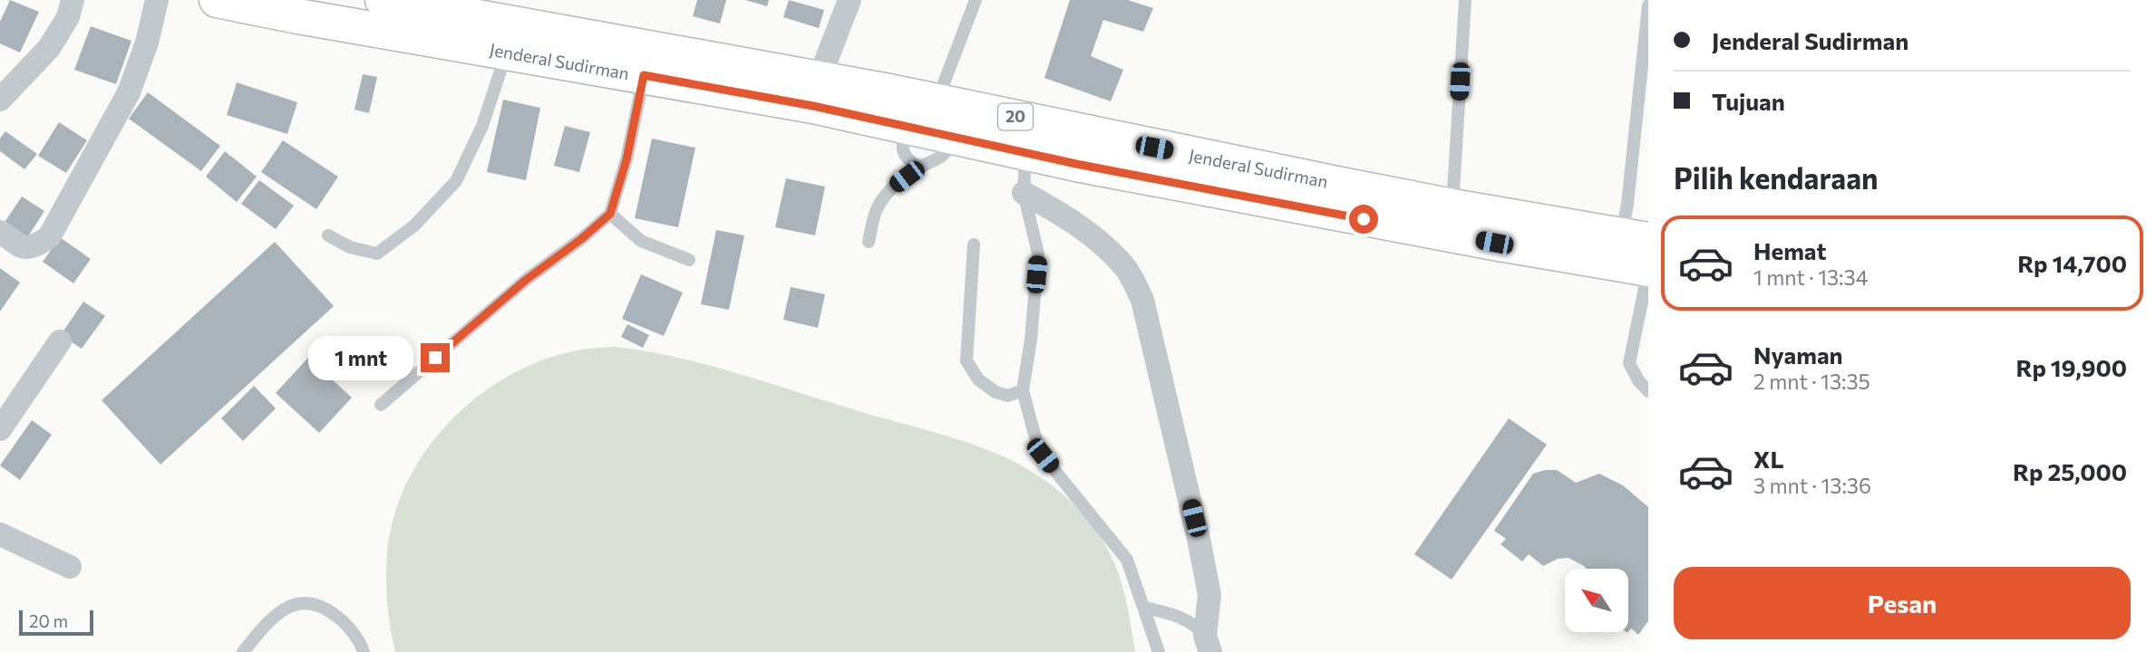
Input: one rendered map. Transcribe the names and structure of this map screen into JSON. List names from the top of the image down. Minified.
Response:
{"streets":{"highway":["Jenderal Sudirman","20"]},"scale_bar":"20 m","north":"top left","page":{"banner":["Jenderal Sudirman","Tujuan"],"heading":"Pilih kendaraan","list":[{"name":"Hemat","note":"1 mnt · 13:34","value":"Rp 14,700"},{"name":"Nyaman","note":"2 mnt · 13:35","value":"Rp 19,900"},{"name":"XL","note":"3 mnt · 13:36","value":"Rp 25,000"}],"bubble":"1 mnt","buttons":"Pesan","scale":"20 m"}}
